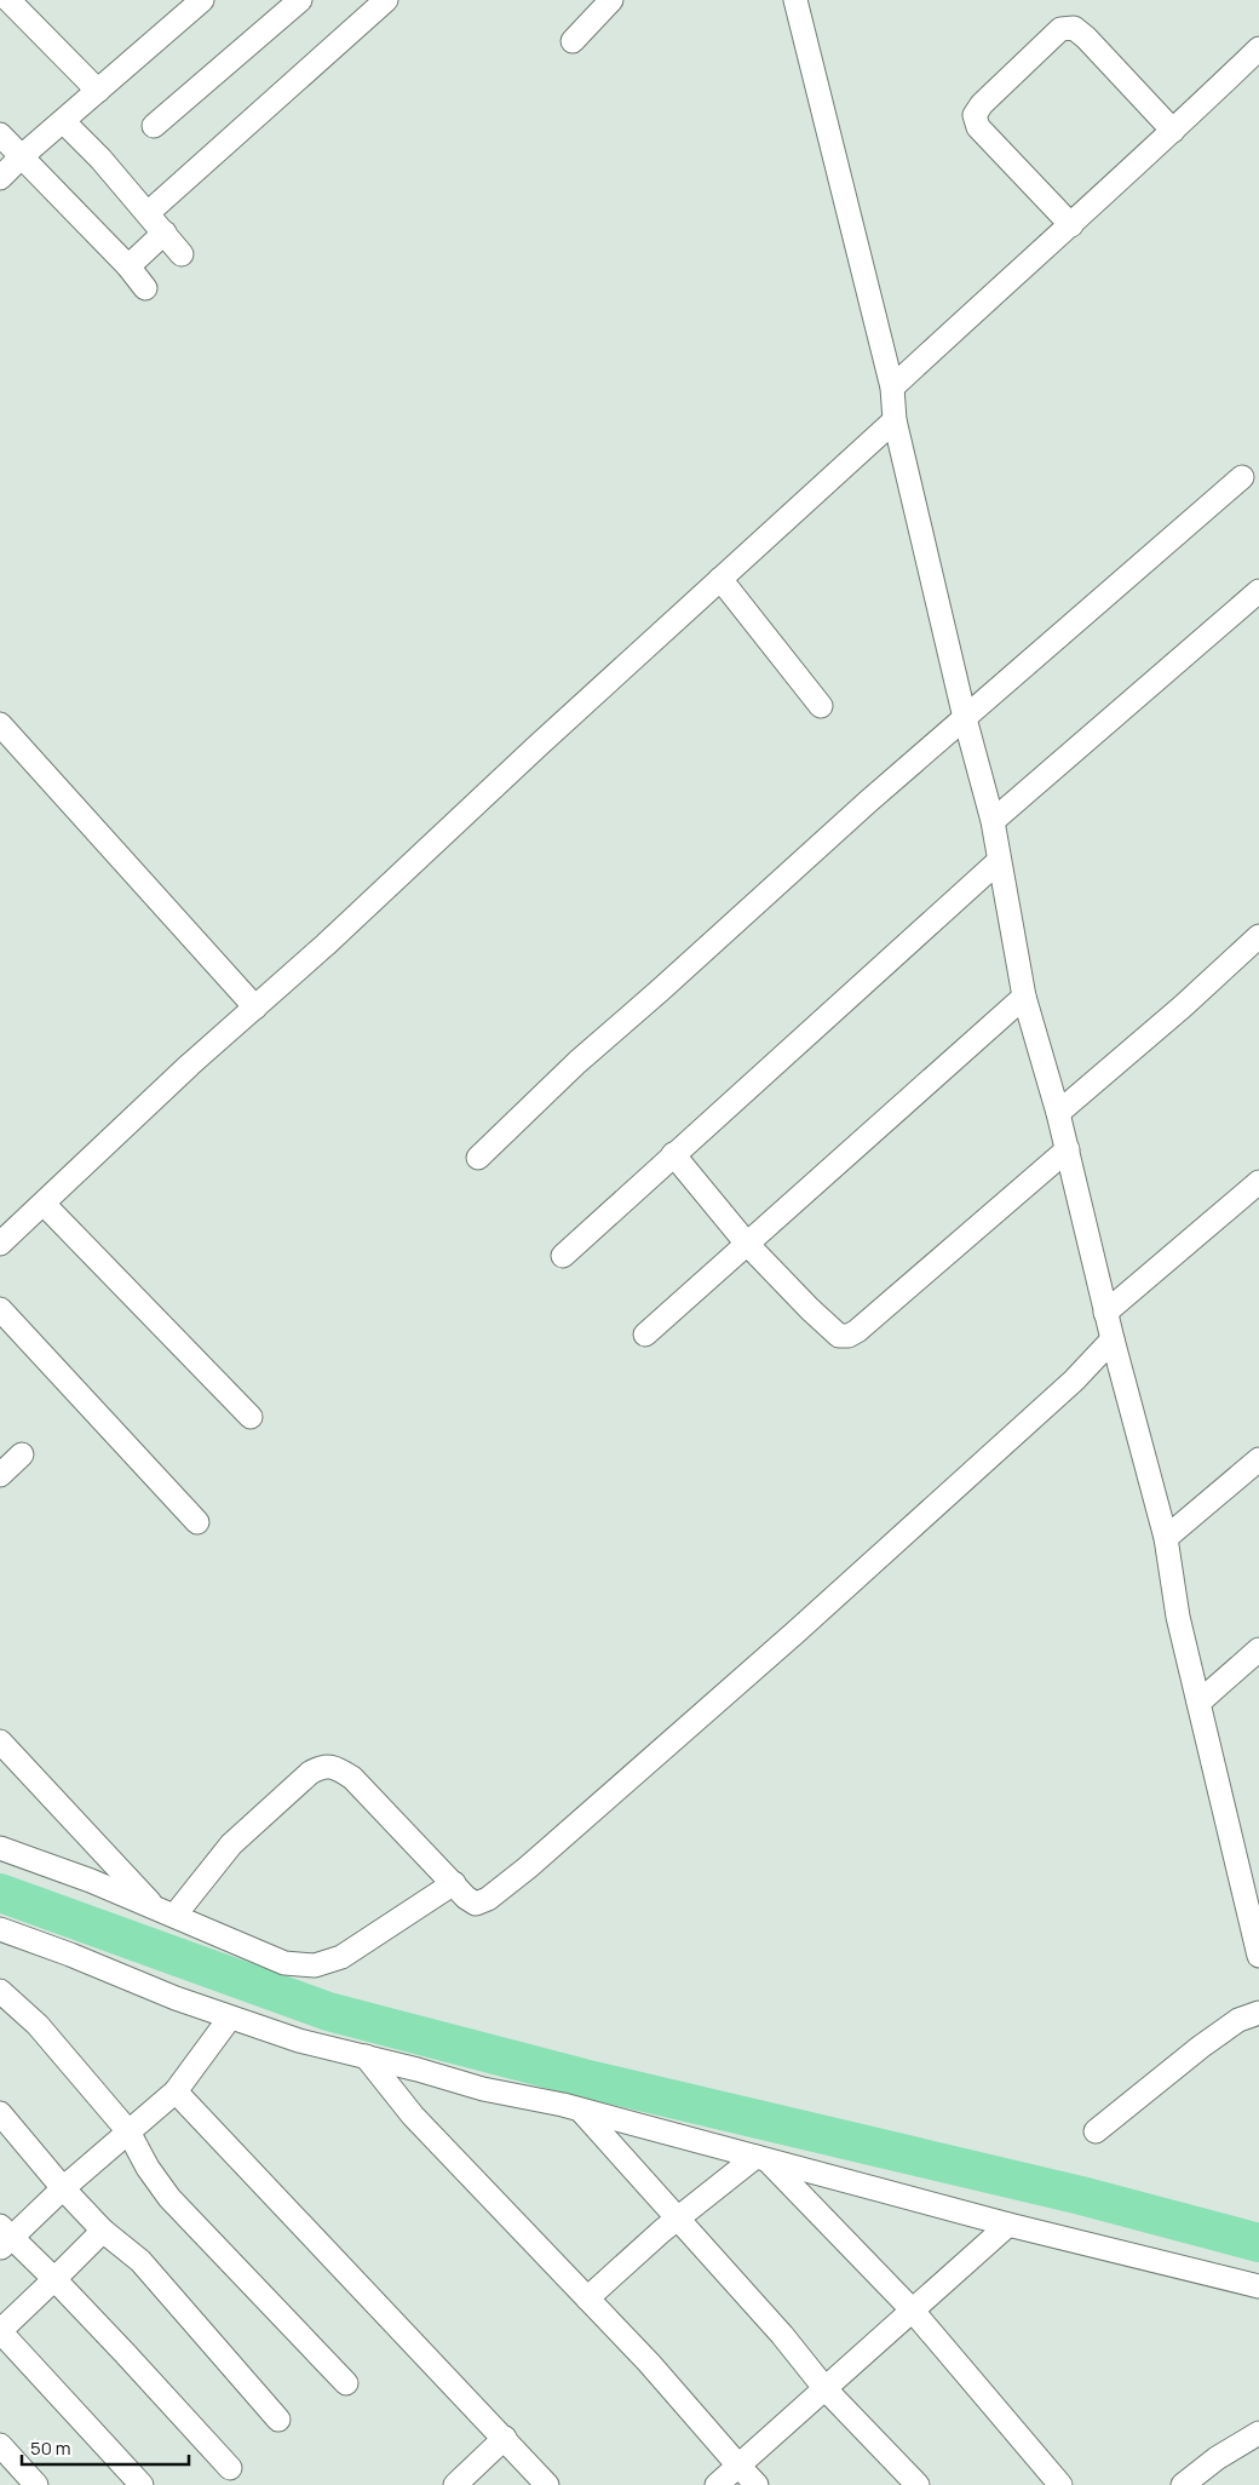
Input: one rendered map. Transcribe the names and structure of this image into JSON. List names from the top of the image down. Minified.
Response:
{"scale_bar":"50 m"}
